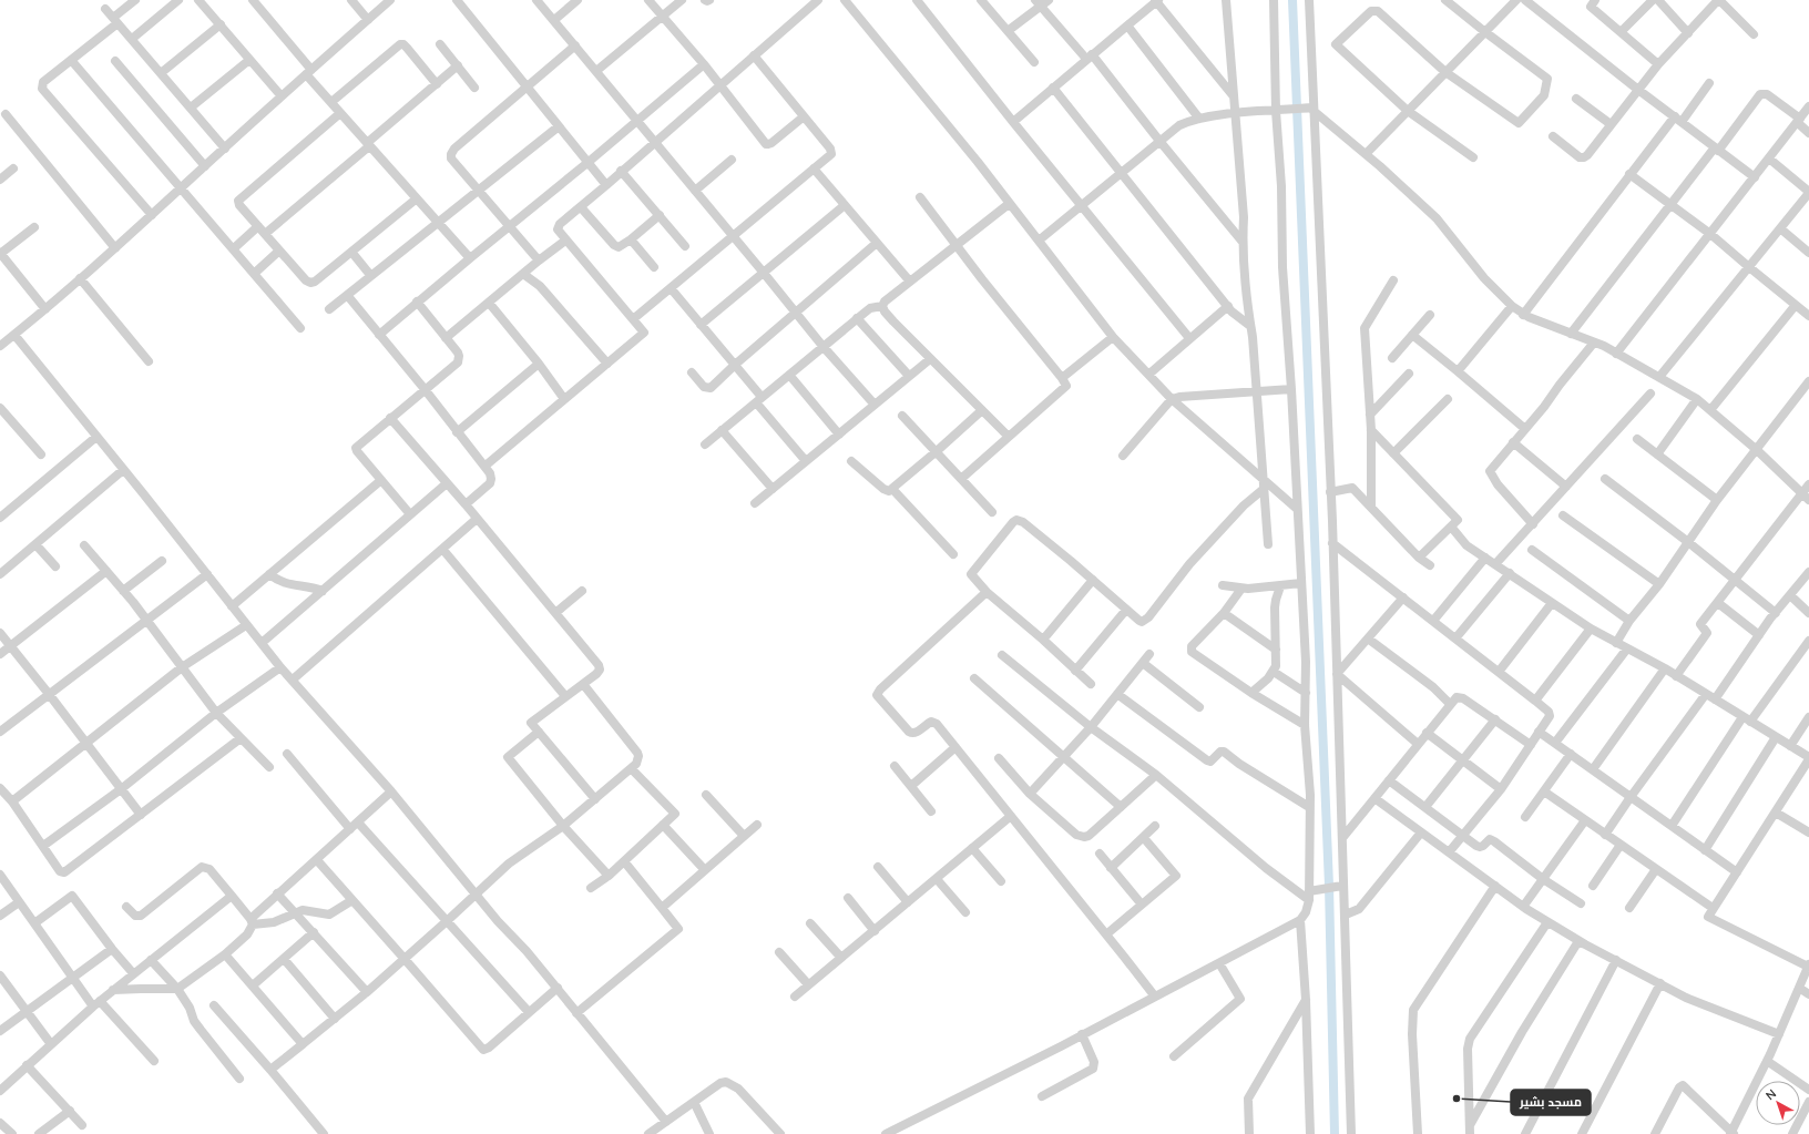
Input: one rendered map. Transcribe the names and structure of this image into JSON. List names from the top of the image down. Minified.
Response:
{"places":["مسجد بشیر"],"north":"top left"}
